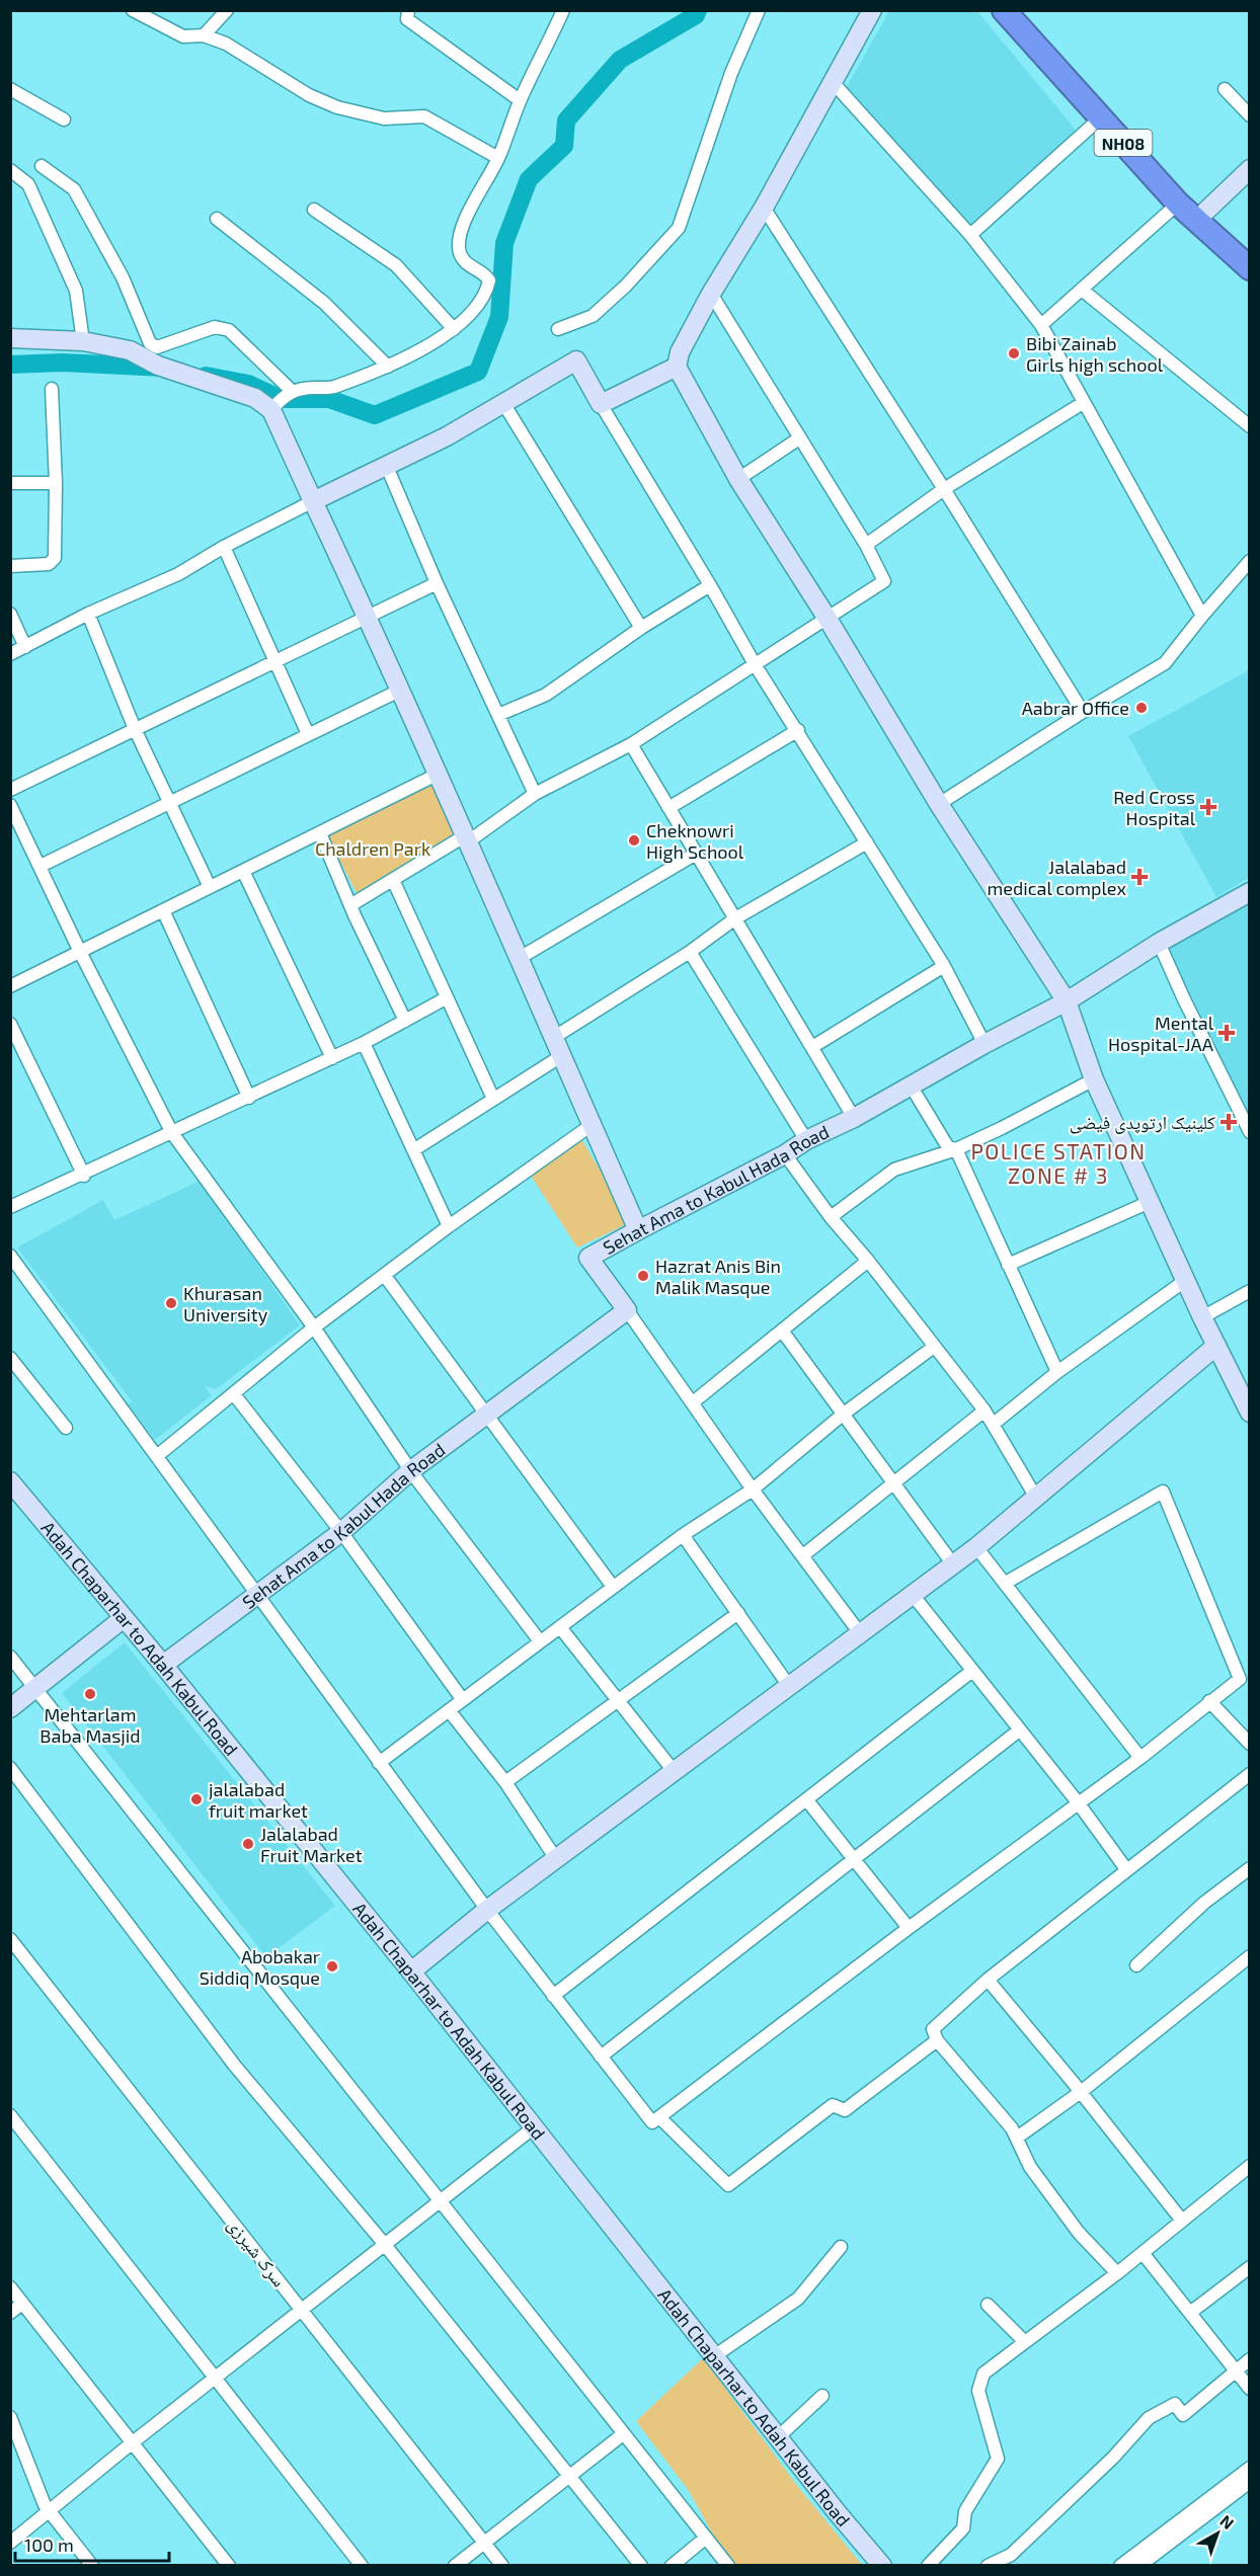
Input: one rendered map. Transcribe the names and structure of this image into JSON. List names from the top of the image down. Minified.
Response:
{"streets":{"highway":["NH08"],"main road":["Sehat Ama to Kabul Hada Road","Adah Chaparhar to Adah Kabul Road"],"street":["سرک شیرزی"]},"crossings":[["Sehat Ama to Kabul Hada Road","Adah Chaparhar to Adah Kabul Road"]],"districts":["POLICE STATION ZONE # 3"],"parks":["Chaldren Park"],"places":{"other":["Bibi Zainab Girls high school","Aabrar Office","Cheknowri High School","Hazrat Anis Bin Malik Masque","Khurasan University","Mehtarlam Baba Masjid","jalalabad fruit market","Jalalabad Fruit Market","Abobakar Siddiq Mosque"],"health":["Red Cross Hospital","Jalalabad medical complex","Mental Hospital-JAA","کلینیک ارتوپدی فیضی"]},"scale_bar":"100 m","north":"top right"}
